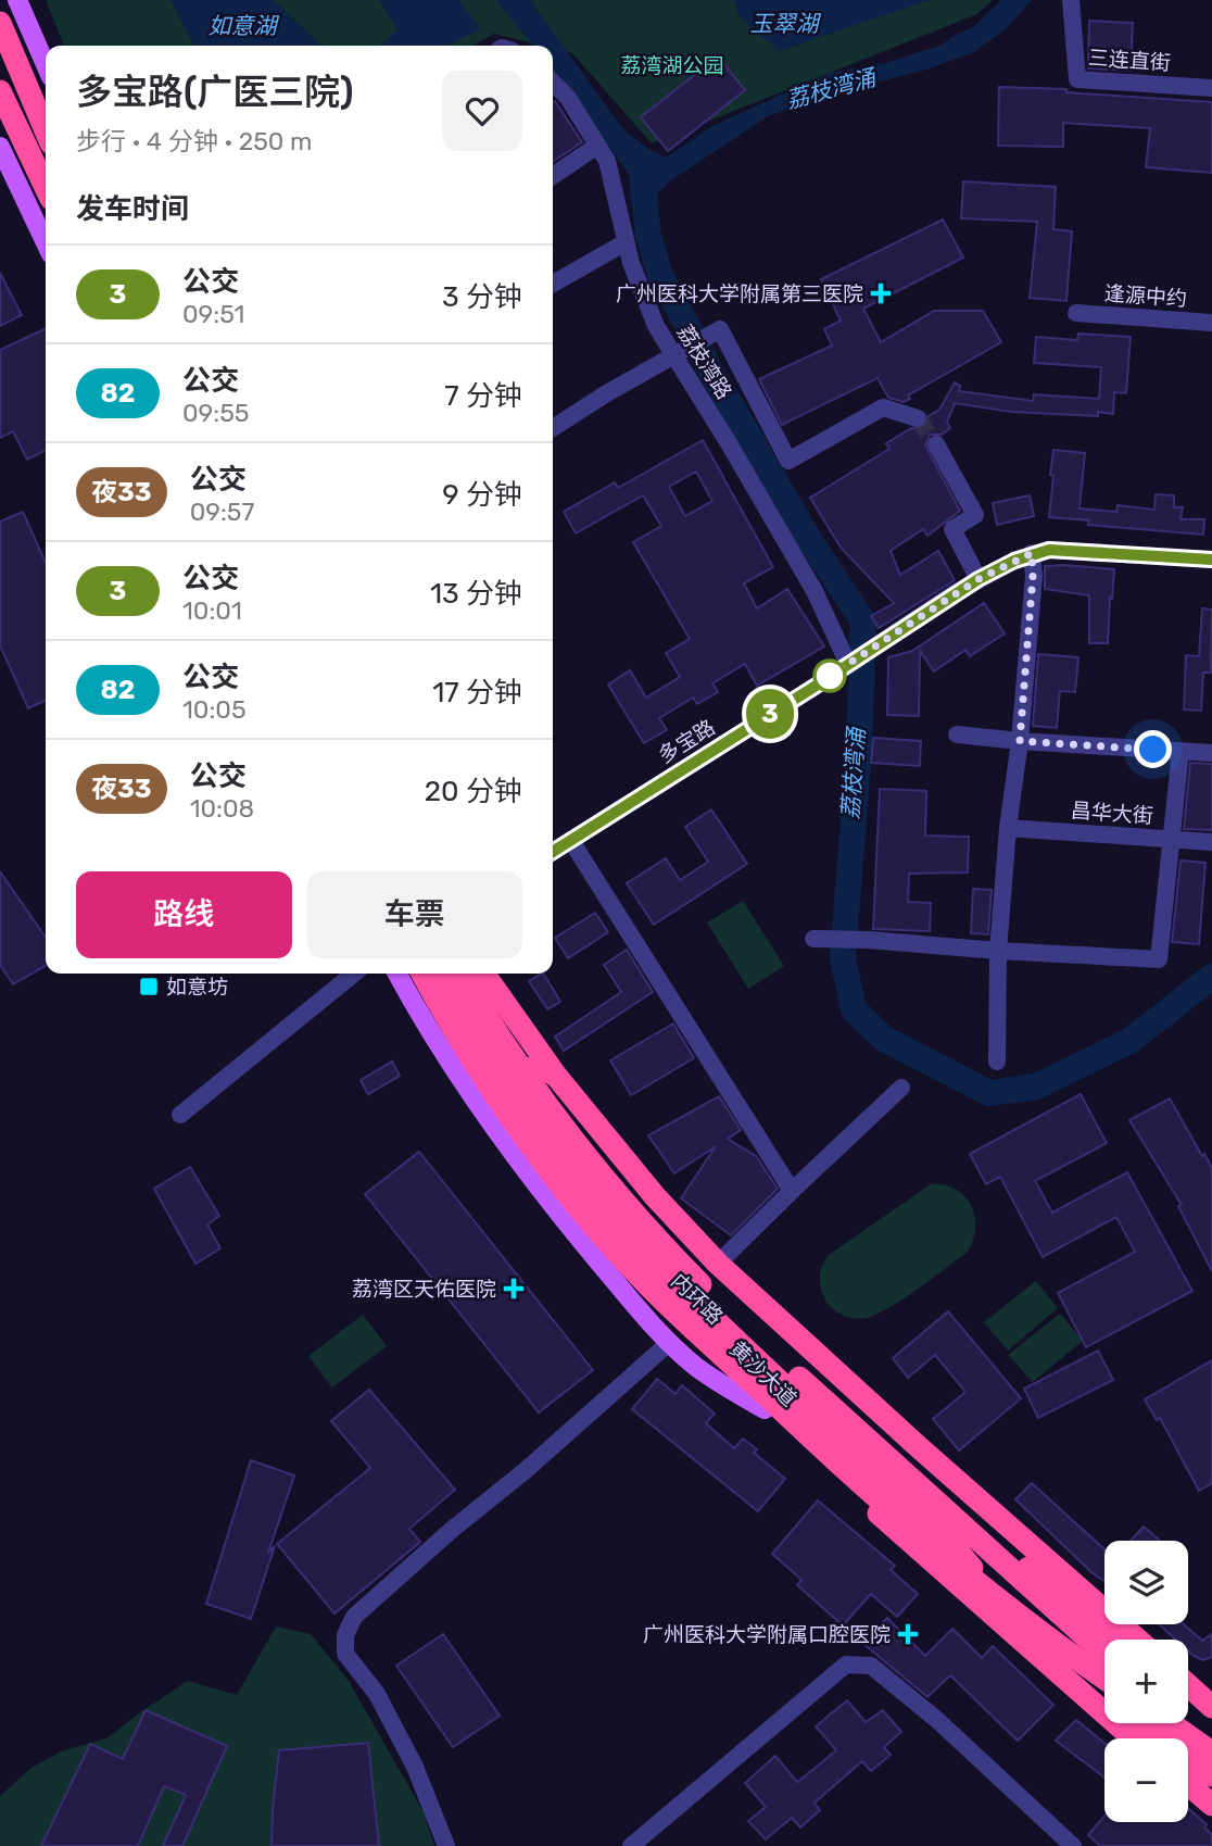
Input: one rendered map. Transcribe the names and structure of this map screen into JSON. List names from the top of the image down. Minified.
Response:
{"streets":{"highway":["内环路","黄沙大道"],"street":["三连直街","逢源中约","荔枝湾路","多宝路","昌华大街"]},"crossings":[["荔枝湾路","多宝路"]],"water":["玉翠湖","如意湖","荔枝湾涌"],"parks":["荔湾湖公园"],"places":{"health":["广州医科大学附属第三医院","荔湾区天佑医院","广州医科大学附属口腔医院"],"transit":["如意坊"]},"lines":["bus line 3"],"page":{"on_map":"3","heading":[["多宝路(广医三院)","步行 · 4 分钟 · 250 m"],"发车时间"],"list":[{"mark":"3","name":"公交","note":"09:51","value":"3 分钟"},{"mark":"82","name":"公交","note":"09:55","value":"7 分钟"},{"mark":"夜33","name":"公交","note":"09:57","value":"9 分钟"},{"mark":"3","name":"公交","note":"10:01","value":"13 分钟"},{"mark":"82","name":"公交","note":"10:05","value":"17 分钟"},{"mark":"夜33","name":"公交","note":"10:08","value":"20 分钟"}],"buttons":["路线","车票"],"map_buttons":["+","−"]}}
